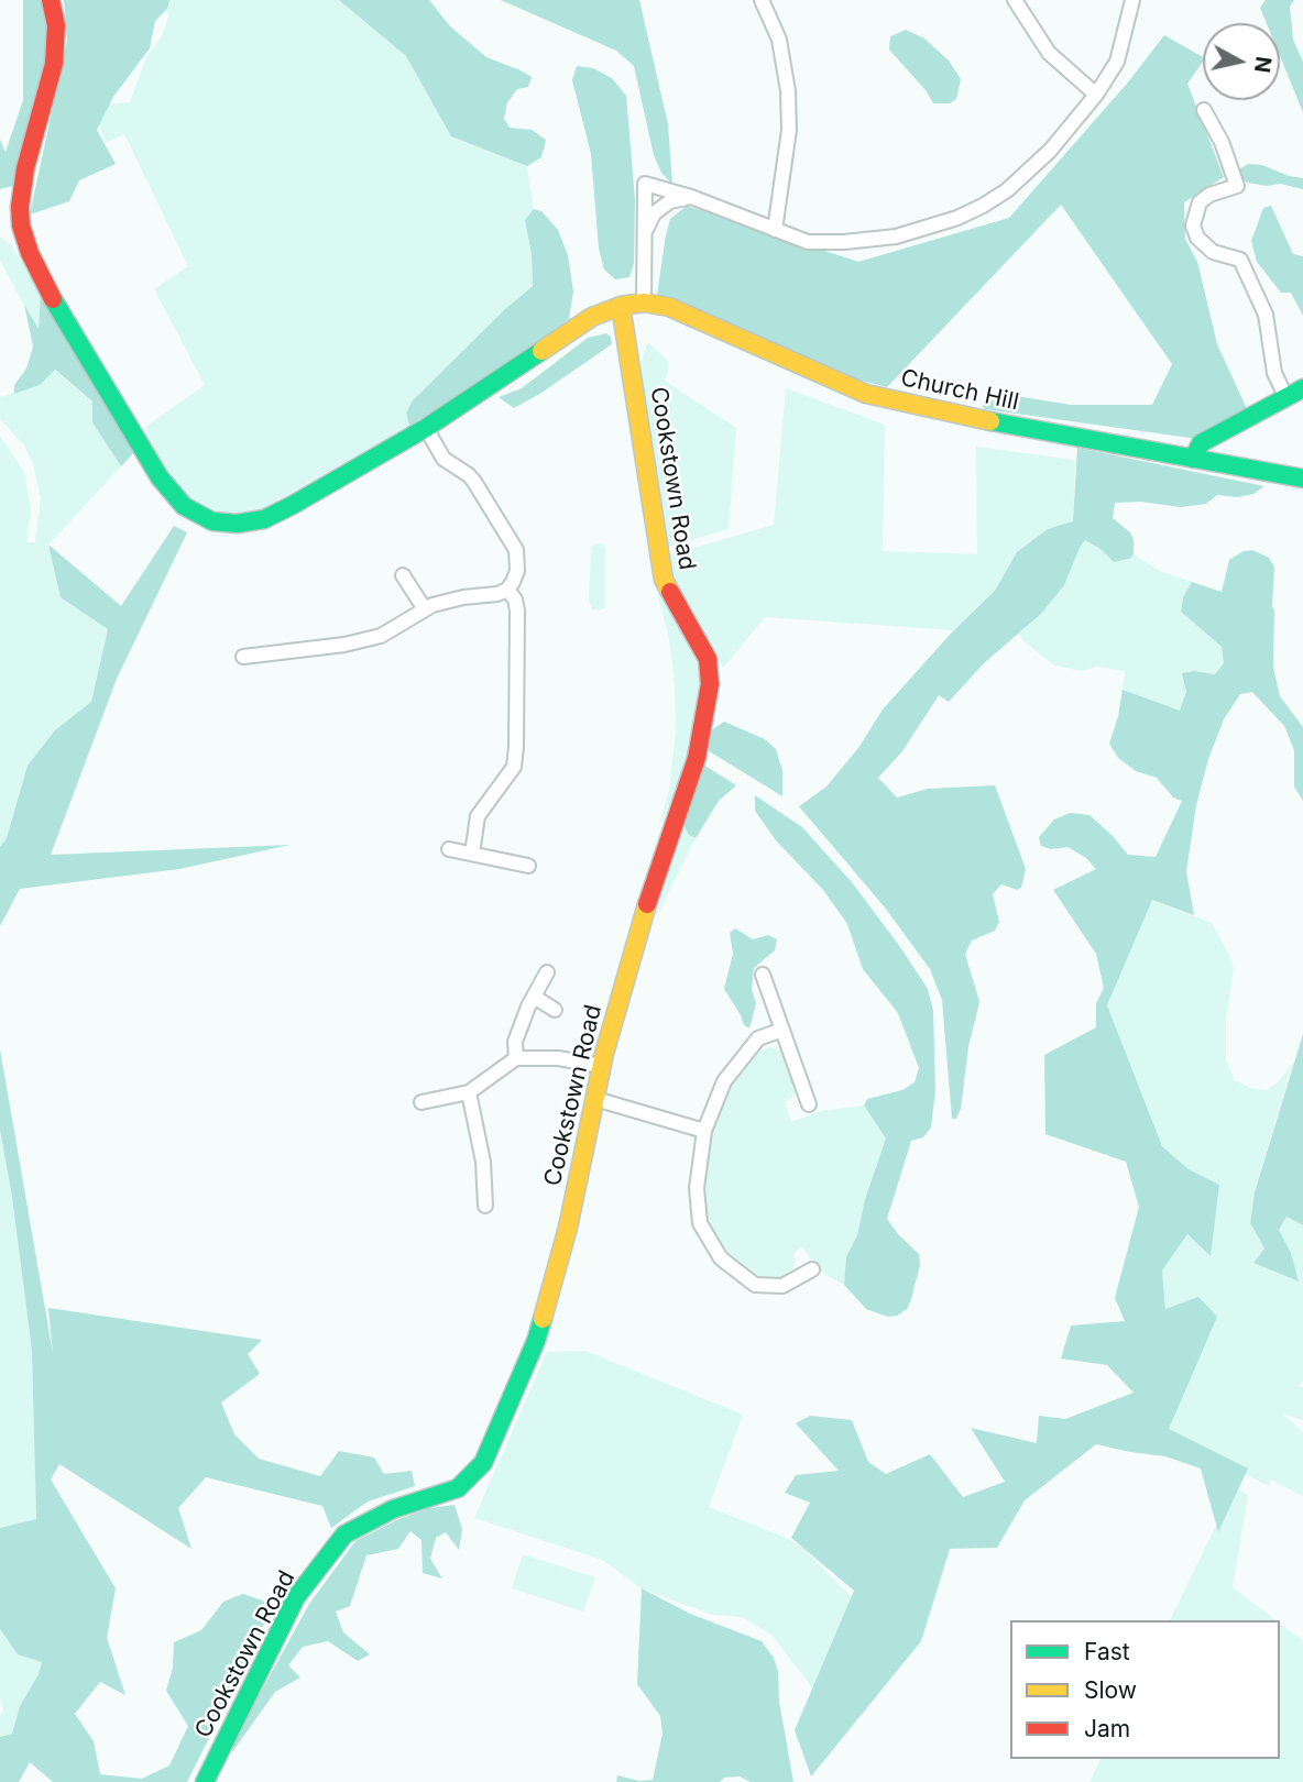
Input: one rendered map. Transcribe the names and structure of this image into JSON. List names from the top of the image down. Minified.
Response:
{"streets":{"street":["Church Hill","Cookstown Road"]},"crossings":[["Church Hill","Cookstown Road"]],"legend":["Fast","Slow","Jam"],"north":"right"}
